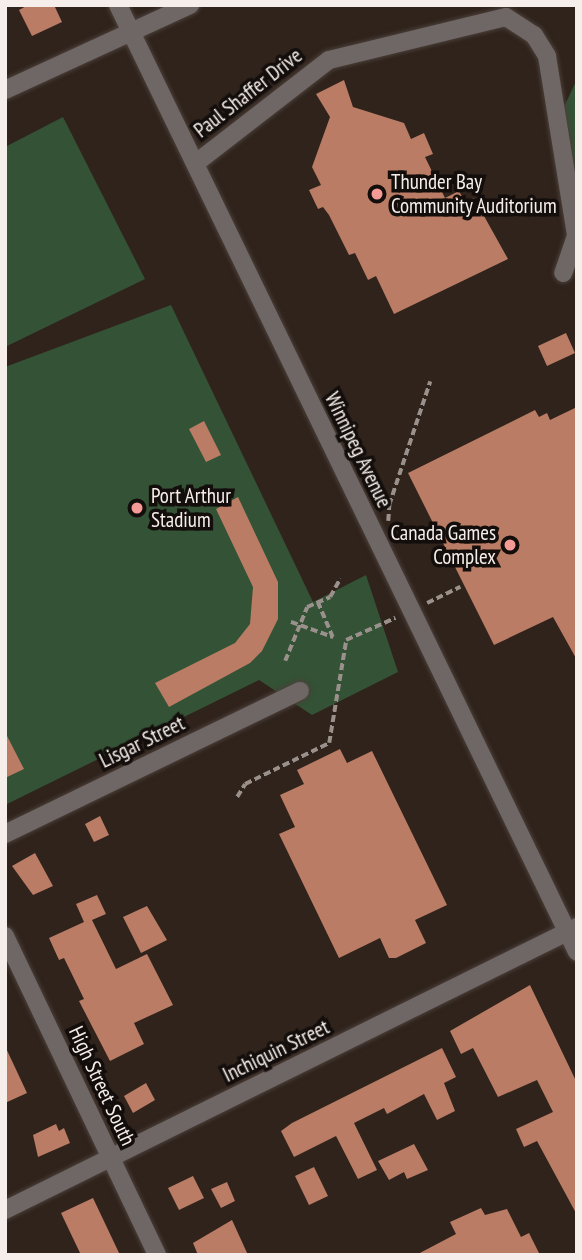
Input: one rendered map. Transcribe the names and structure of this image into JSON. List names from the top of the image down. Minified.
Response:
{"streets":{"street":["Paul Shaffer Drive","Winnipeg Avenue","Lisgar Street","Inchiquin Street","High Street South"]},"crossings":[["Paul Shaffer Drive","Winnipeg Avenue"],["Winnipeg Avenue","Inchiquin Street"],["Inchiquin Street","High Street South"]],"places":["Thunder Bay Community Auditorium","Port Arthur Stadium","Canada Games Complex"]}
